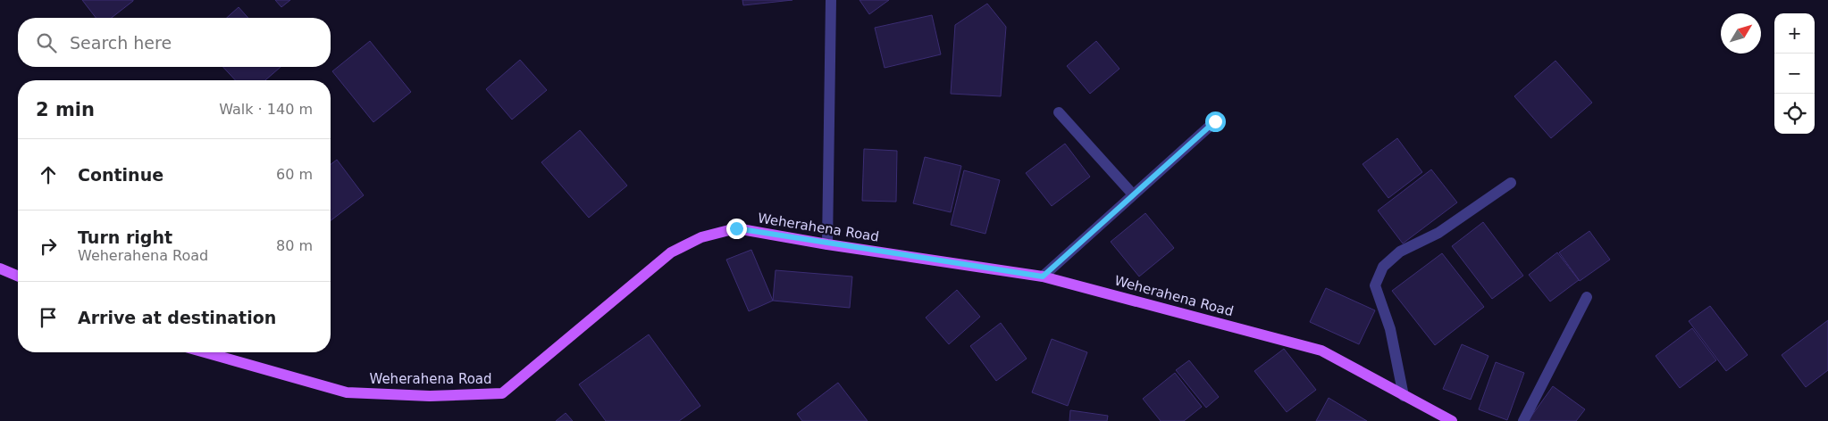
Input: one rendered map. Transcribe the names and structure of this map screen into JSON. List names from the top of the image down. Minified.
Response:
{"streets":{"main road":["Weherahena Road"]},"north":"top right","page":{"map_buttons":["+","−"],"search":"Search here","heading":["2 min","Walk · 140 m"],"list":[["Continue","60 m"],["Turn right","Weherahena Road","80 m"],"Arrive at destination"]}}
